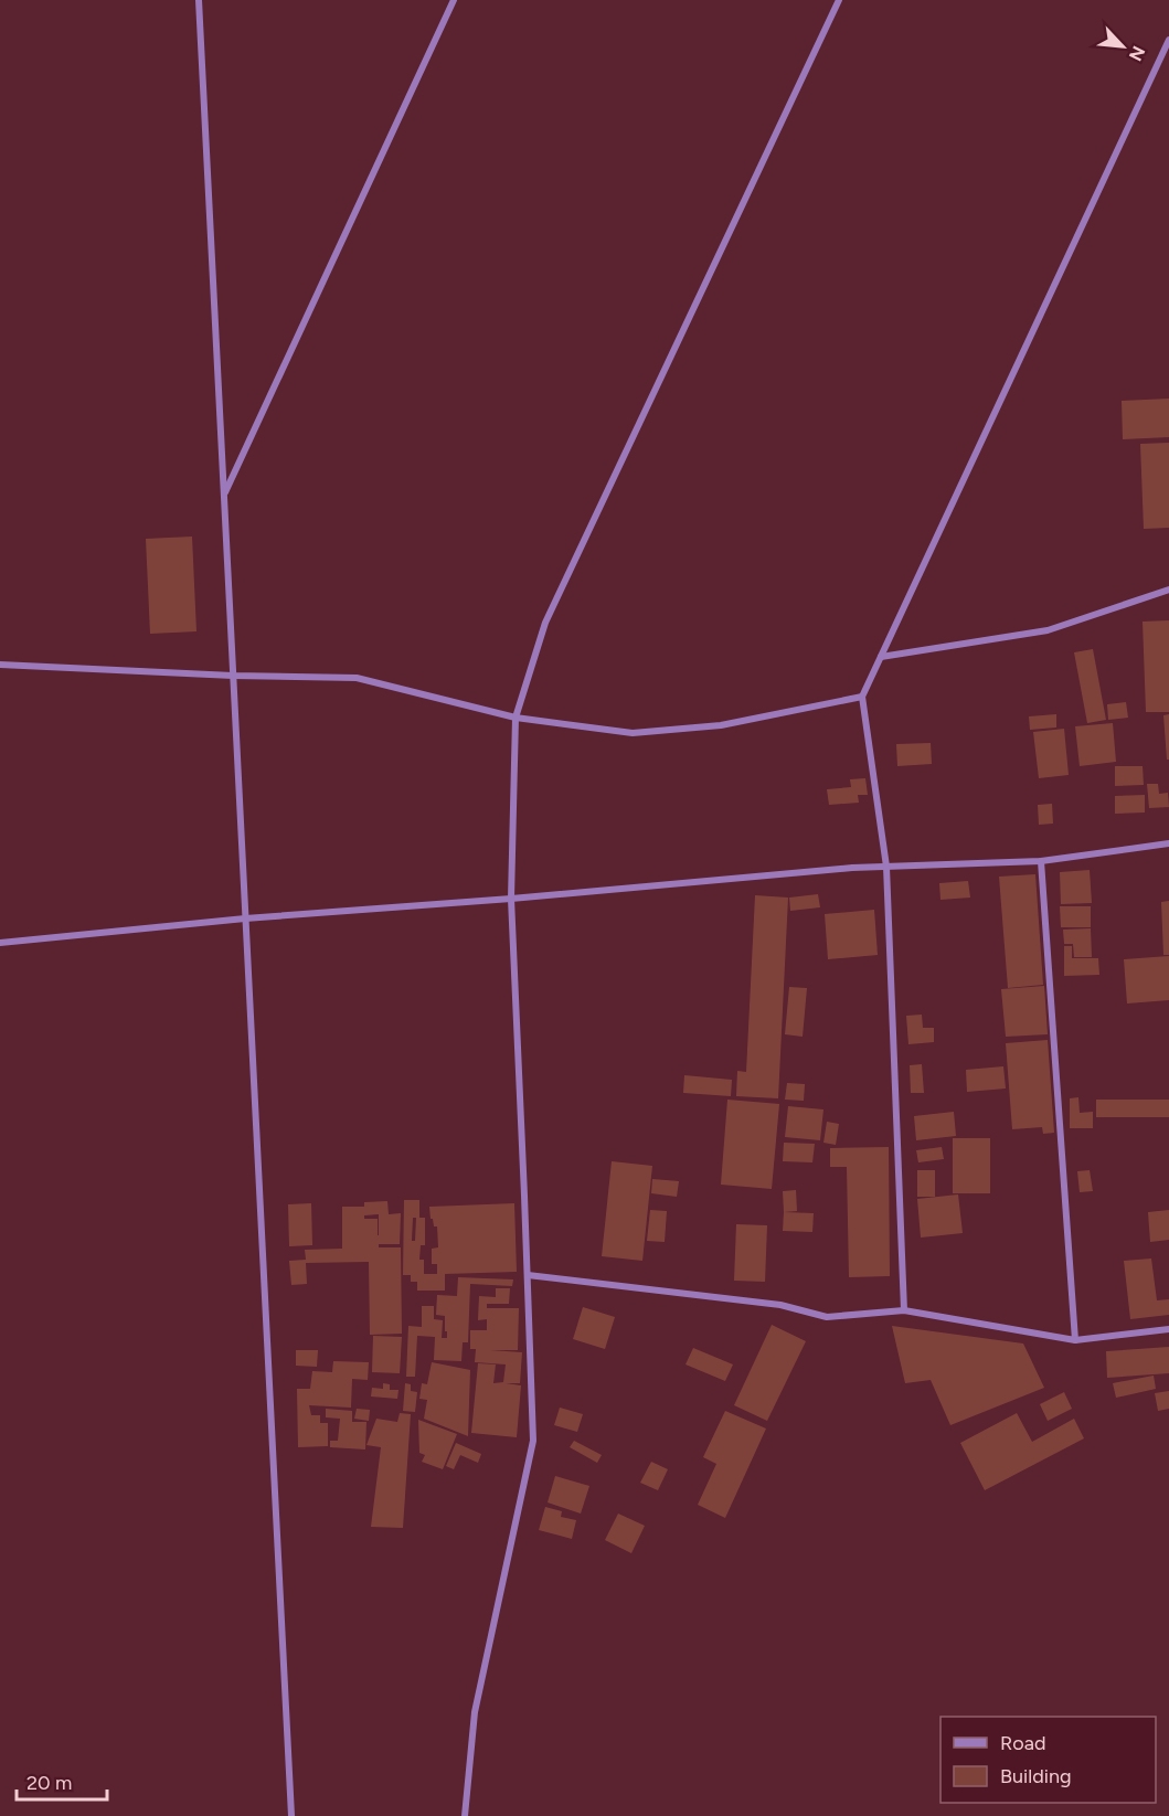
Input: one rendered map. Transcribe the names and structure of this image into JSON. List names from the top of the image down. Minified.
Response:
{"legend":["Road","Building"],"scale_bar":"20 m","north":"bottom right"}
